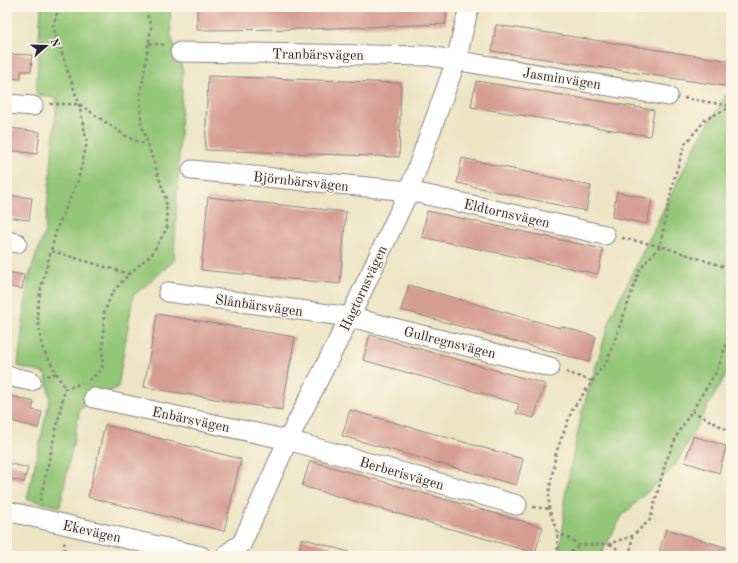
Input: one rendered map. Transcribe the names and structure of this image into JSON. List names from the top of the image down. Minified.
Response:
{"streets":{"street":["Tranbärsvägen","Jasminvägen","Björnbärsvägen","Eldtornsvägen","Hagtornsvägen","Slånbärsvägen","Gullregnsvägen","Enbärsvägen","Berberisvägen","Ekevägen"]},"crossings":[["Tranbärsvägen","Jasminvägen"],["Tranbärsvägen","Hagtornsvägen"],["Jasminvägen","Hagtornsvägen"],["Björnbärsvägen","Eldtornsvägen"],["Björnbärsvägen","Hagtornsvägen"],["Eldtornsvägen","Hagtornsvägen"],["Hagtornsvägen","Slånbärsvägen"],["Hagtornsvägen","Gullregnsvägen"],["Hagtornsvägen","Enbärsvägen"],["Hagtornsvägen","Berberisvägen"],["Slånbärsvägen","Gullregnsvägen"],["Enbärsvägen","Berberisvägen"]],"north":"right"}
